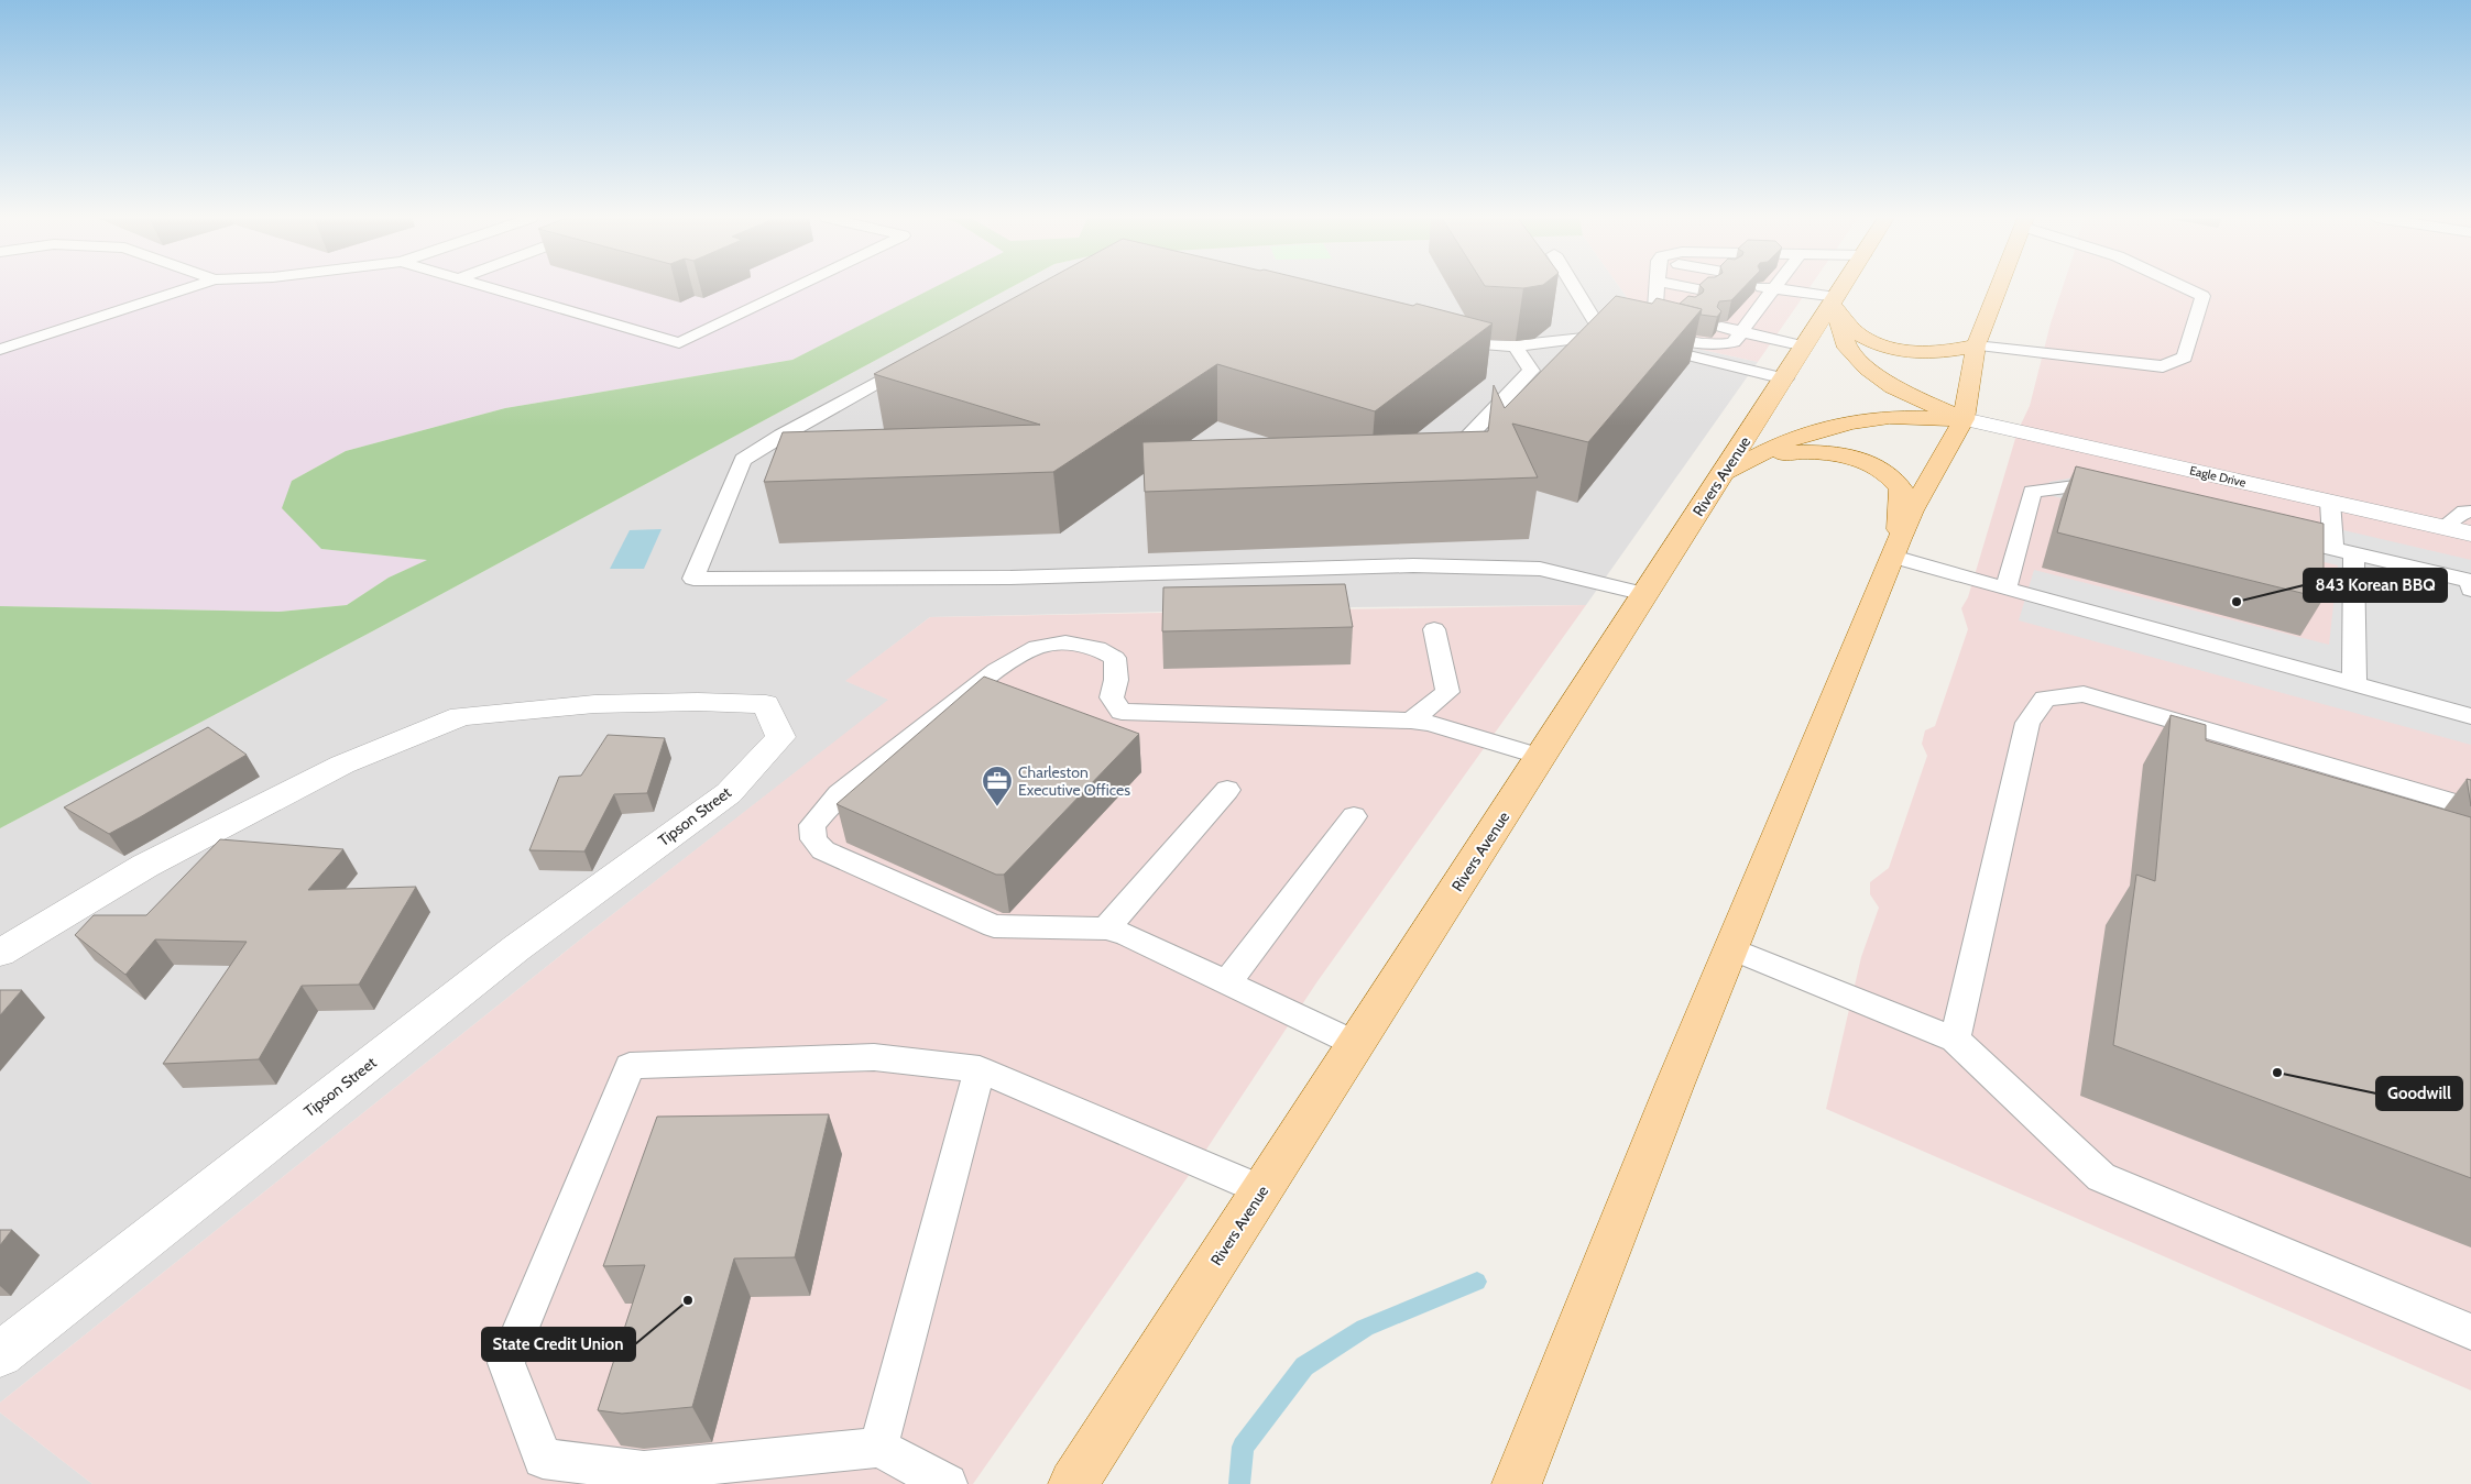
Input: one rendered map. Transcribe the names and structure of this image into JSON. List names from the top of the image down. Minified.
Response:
{"streets":{"main road":["Rivers Avenue"],"street":["Eagle Drive","Tipson Street"]},"places":{"other":["843 Korean BBQ","Goodwill","State Credit Union"],"office":["Charleston Executive Offices"]}}
